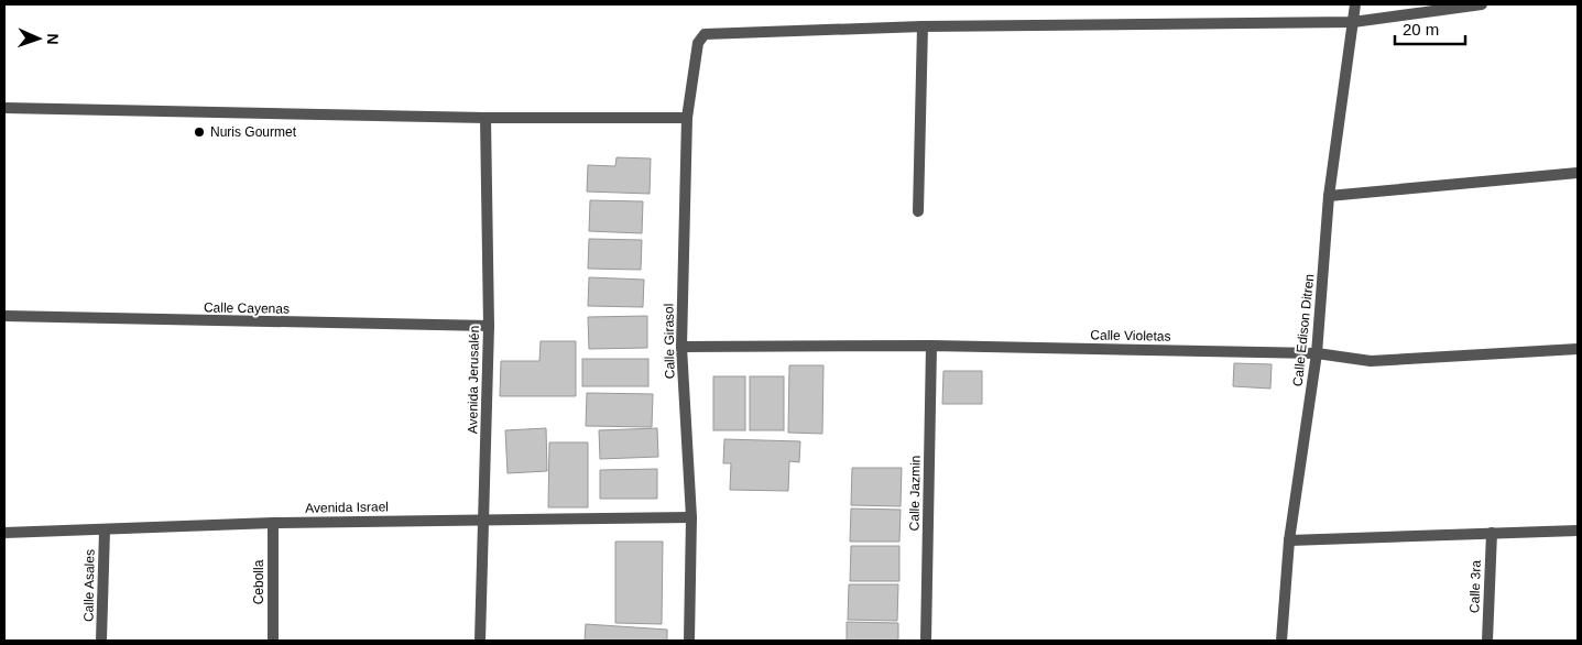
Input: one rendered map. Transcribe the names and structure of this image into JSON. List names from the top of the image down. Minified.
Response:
{"streets":{"street":["Calle Cayenas","Calle Edison Ditren","Calle Violetas","Calle Girasol","Avenida Jerusalén","Calle Jazmin","Avenida Israel","Cebolla","Calle Asales","Calle 3ra"]},"crossings":[["Calle Cayenas","Avenida Jerusalén"],["Calle Edison Ditren","Calle Violetas"],["Calle Violetas","Calle Girasol"],["Calle Violetas","Calle Jazmin"],["Calle Girasol","Avenida Israel"],["Avenida Jerusalén","Avenida Israel"],["Avenida Israel","Cebolla"],["Avenida Israel","Calle Asales"]],"places":["Nuris Gourmet"],"scale_bar":"20 m","north":"right"}
